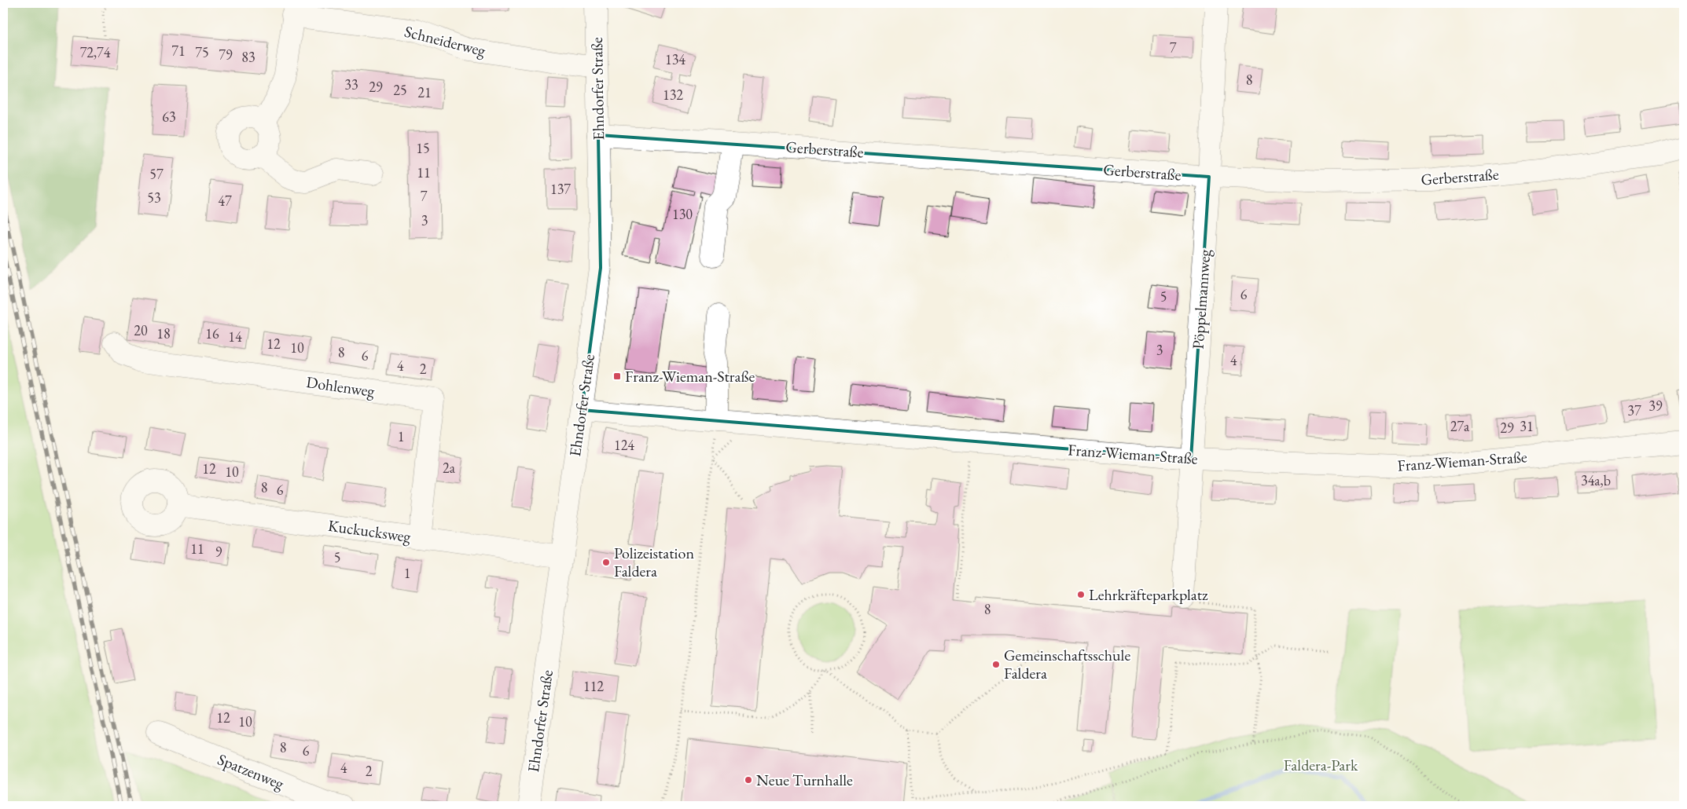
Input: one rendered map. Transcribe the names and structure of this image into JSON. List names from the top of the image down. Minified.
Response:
{"streets":{"street":["Schneiderweg","Ehndorfer Straße","Gerberstraße","Pöppelmannweg","Dohlenweg","Franz-Wieman-Straße","Kuckucksweg","Spatzenweg"]},"crossings":[["Schneiderweg","Ehndorfer Straße"],["Ehndorfer Straße","Gerberstraße"],["Ehndorfer Straße","Franz-Wieman-Straße"],["Ehndorfer Straße","Kuckucksweg"],["Gerberstraße","Pöppelmannweg"],["Pöppelmannweg","Franz-Wieman-Straße"],["Dohlenweg","Kuckucksweg"]],"parks":["Faldera-Park"],"places":{"transit":["Franz-Wieman-Straße"],"other":["Polizeistation Faldera","Lehrkräfteparkplatz","Gemeinschaftsschule Faldera","Neue Turnhalle"]},"house_numbers":["7","71","72,74","75","79","83","134","8","33","29","25","21","132","63","15","11","57","137","7","53","47","130","3","6","5","20","18","16","14","12","10","3","8","6","4","4","2","39","37","27a","31","29","1","124","2a","12","10","34a,b","8","6","11","9","5","1","8","112","12","10","8","6","4","2"]}
